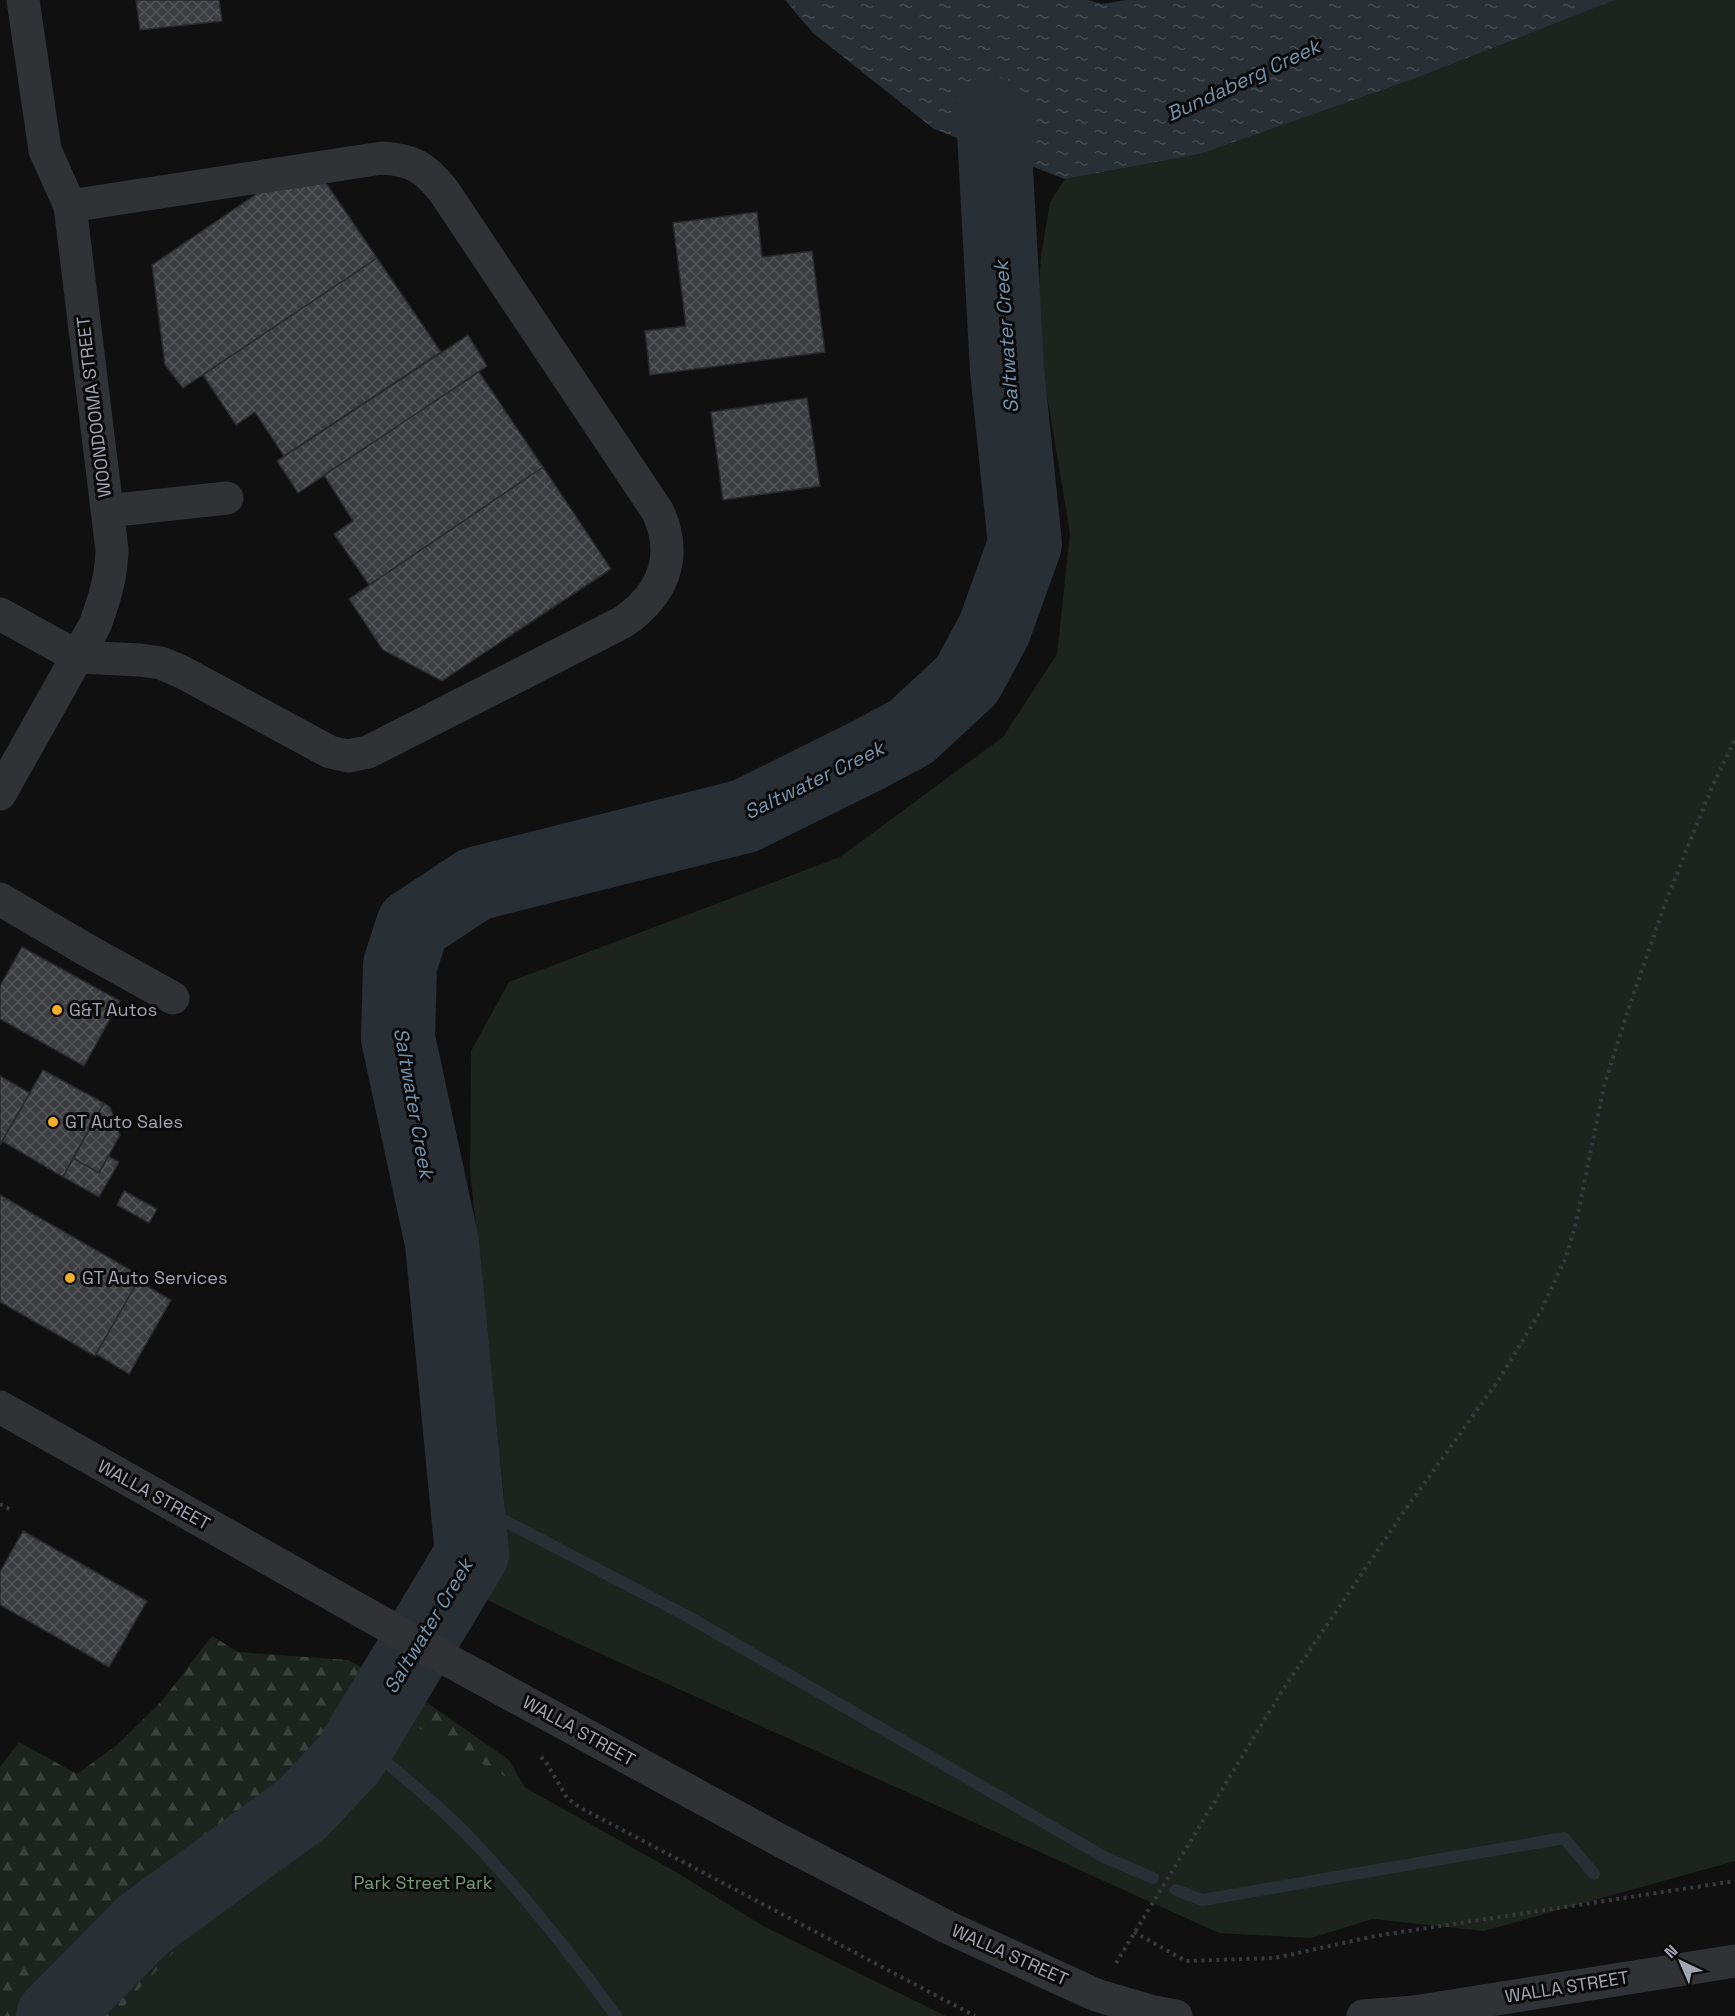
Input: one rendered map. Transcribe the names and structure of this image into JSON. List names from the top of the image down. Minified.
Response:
{"streets":{"street":["WOONDOOMA STREET","WALLA STREET"]},"water":["Bundaberg Creek","Saltwater Creek"],"parks":["Park Street Park"],"places":["G&T Autos","GT Auto Sales","GT Auto Services"],"north":"top left"}
